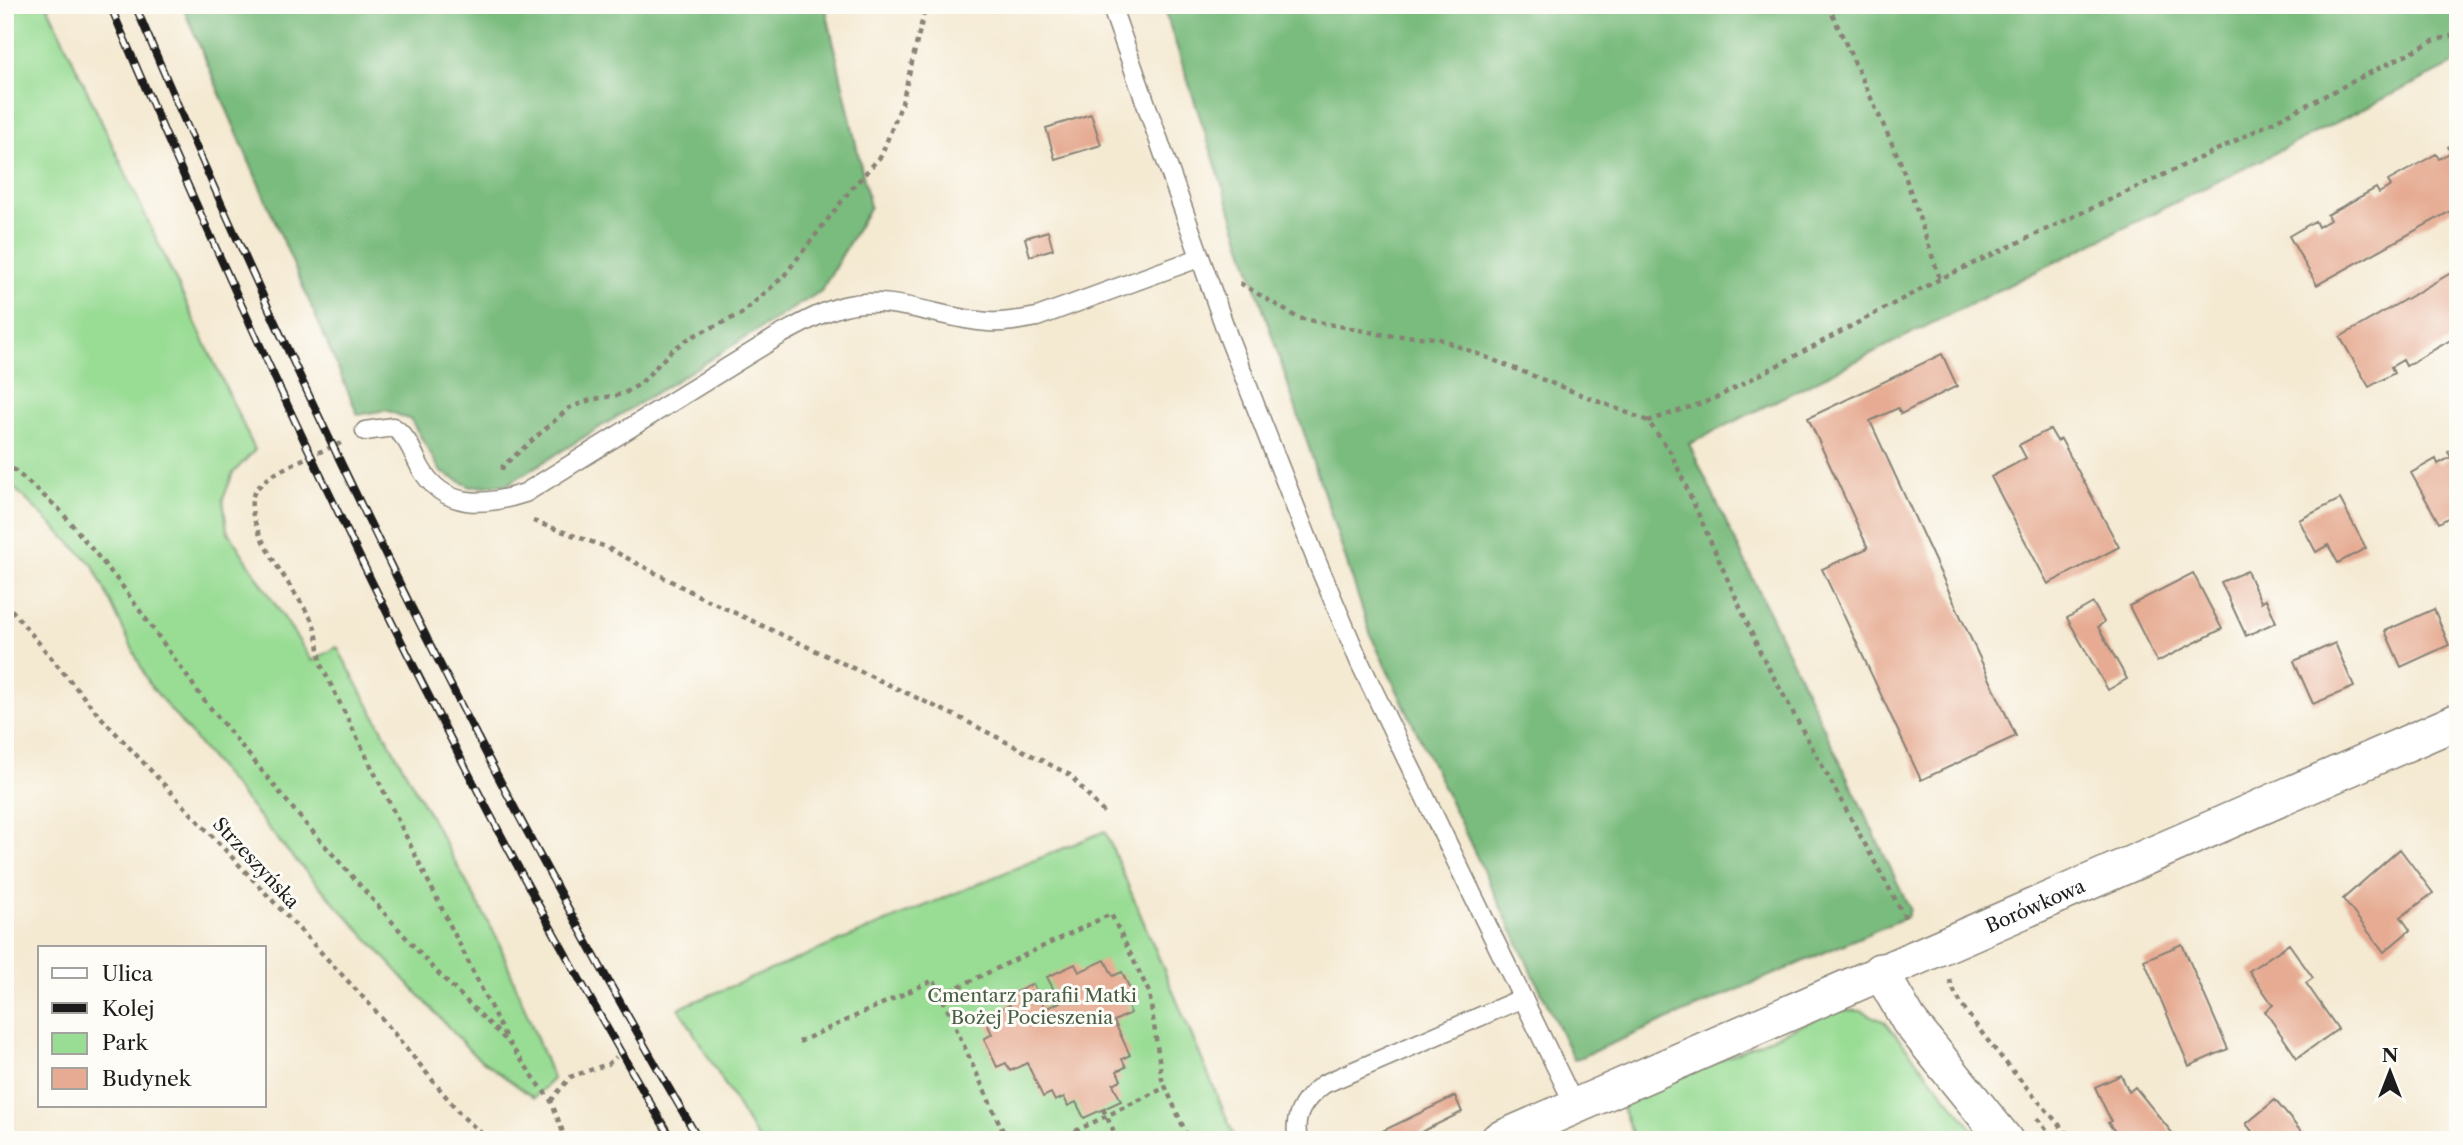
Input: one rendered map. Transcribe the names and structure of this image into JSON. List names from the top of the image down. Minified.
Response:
{"streets":{"street":["Borówkowa"],"path":["Strzeszyńska"]},"parks":["Cmentarz parafii Matki Bożej Pocieszenia"],"legend":["Ulica","Kolej","Park","Budynek"],"north":"top"}
